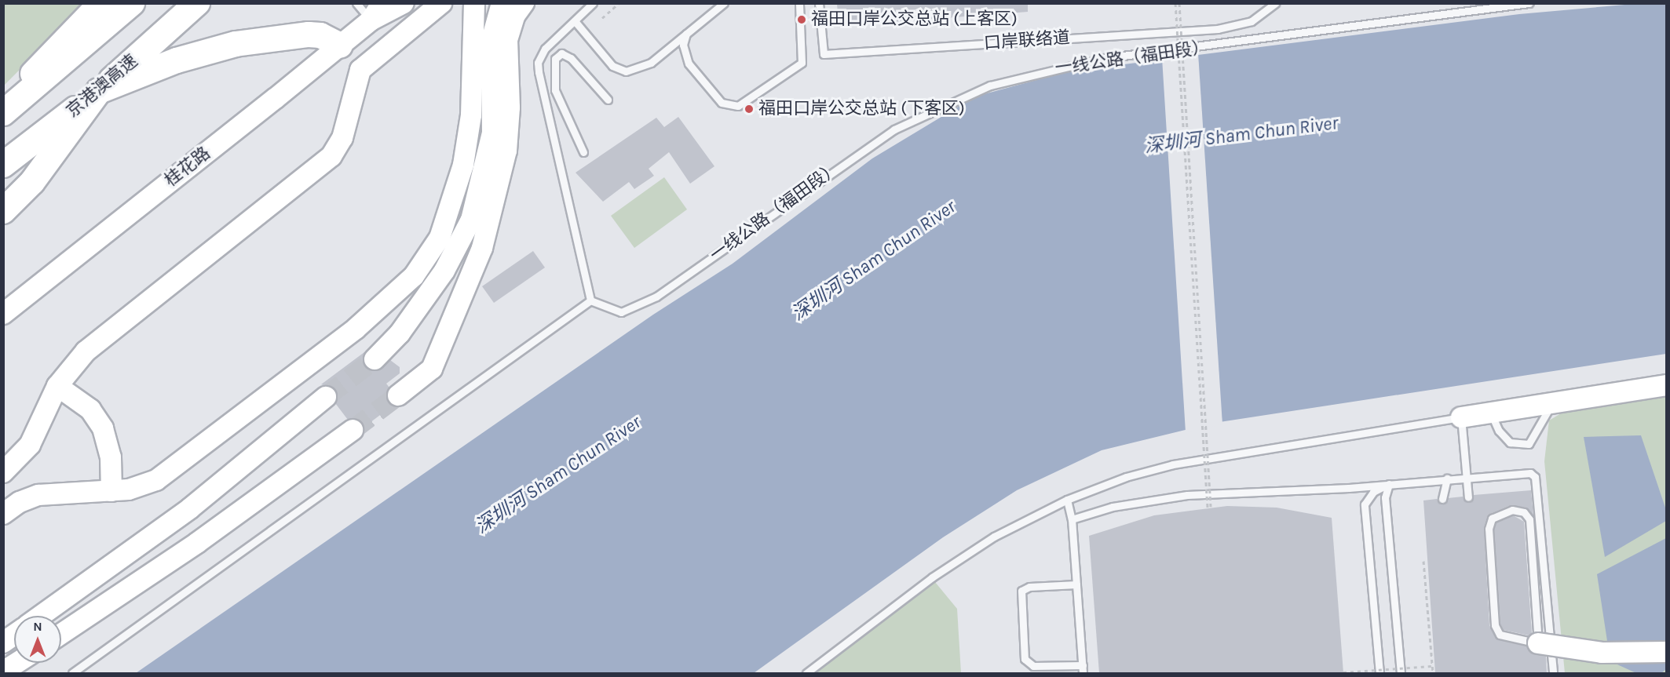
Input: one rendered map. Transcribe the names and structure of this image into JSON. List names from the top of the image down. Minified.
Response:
{"streets":{"highway":["京港澳高速"],"main road":["桂花路"],"lane":["口岸联络道","一线公路（福田段）"]},"water":["深圳河 Sham Chun River"],"places":["福田口岸公交总站 (上客区)","福田口岸公交总站 (下客区)"],"north":"top"}
